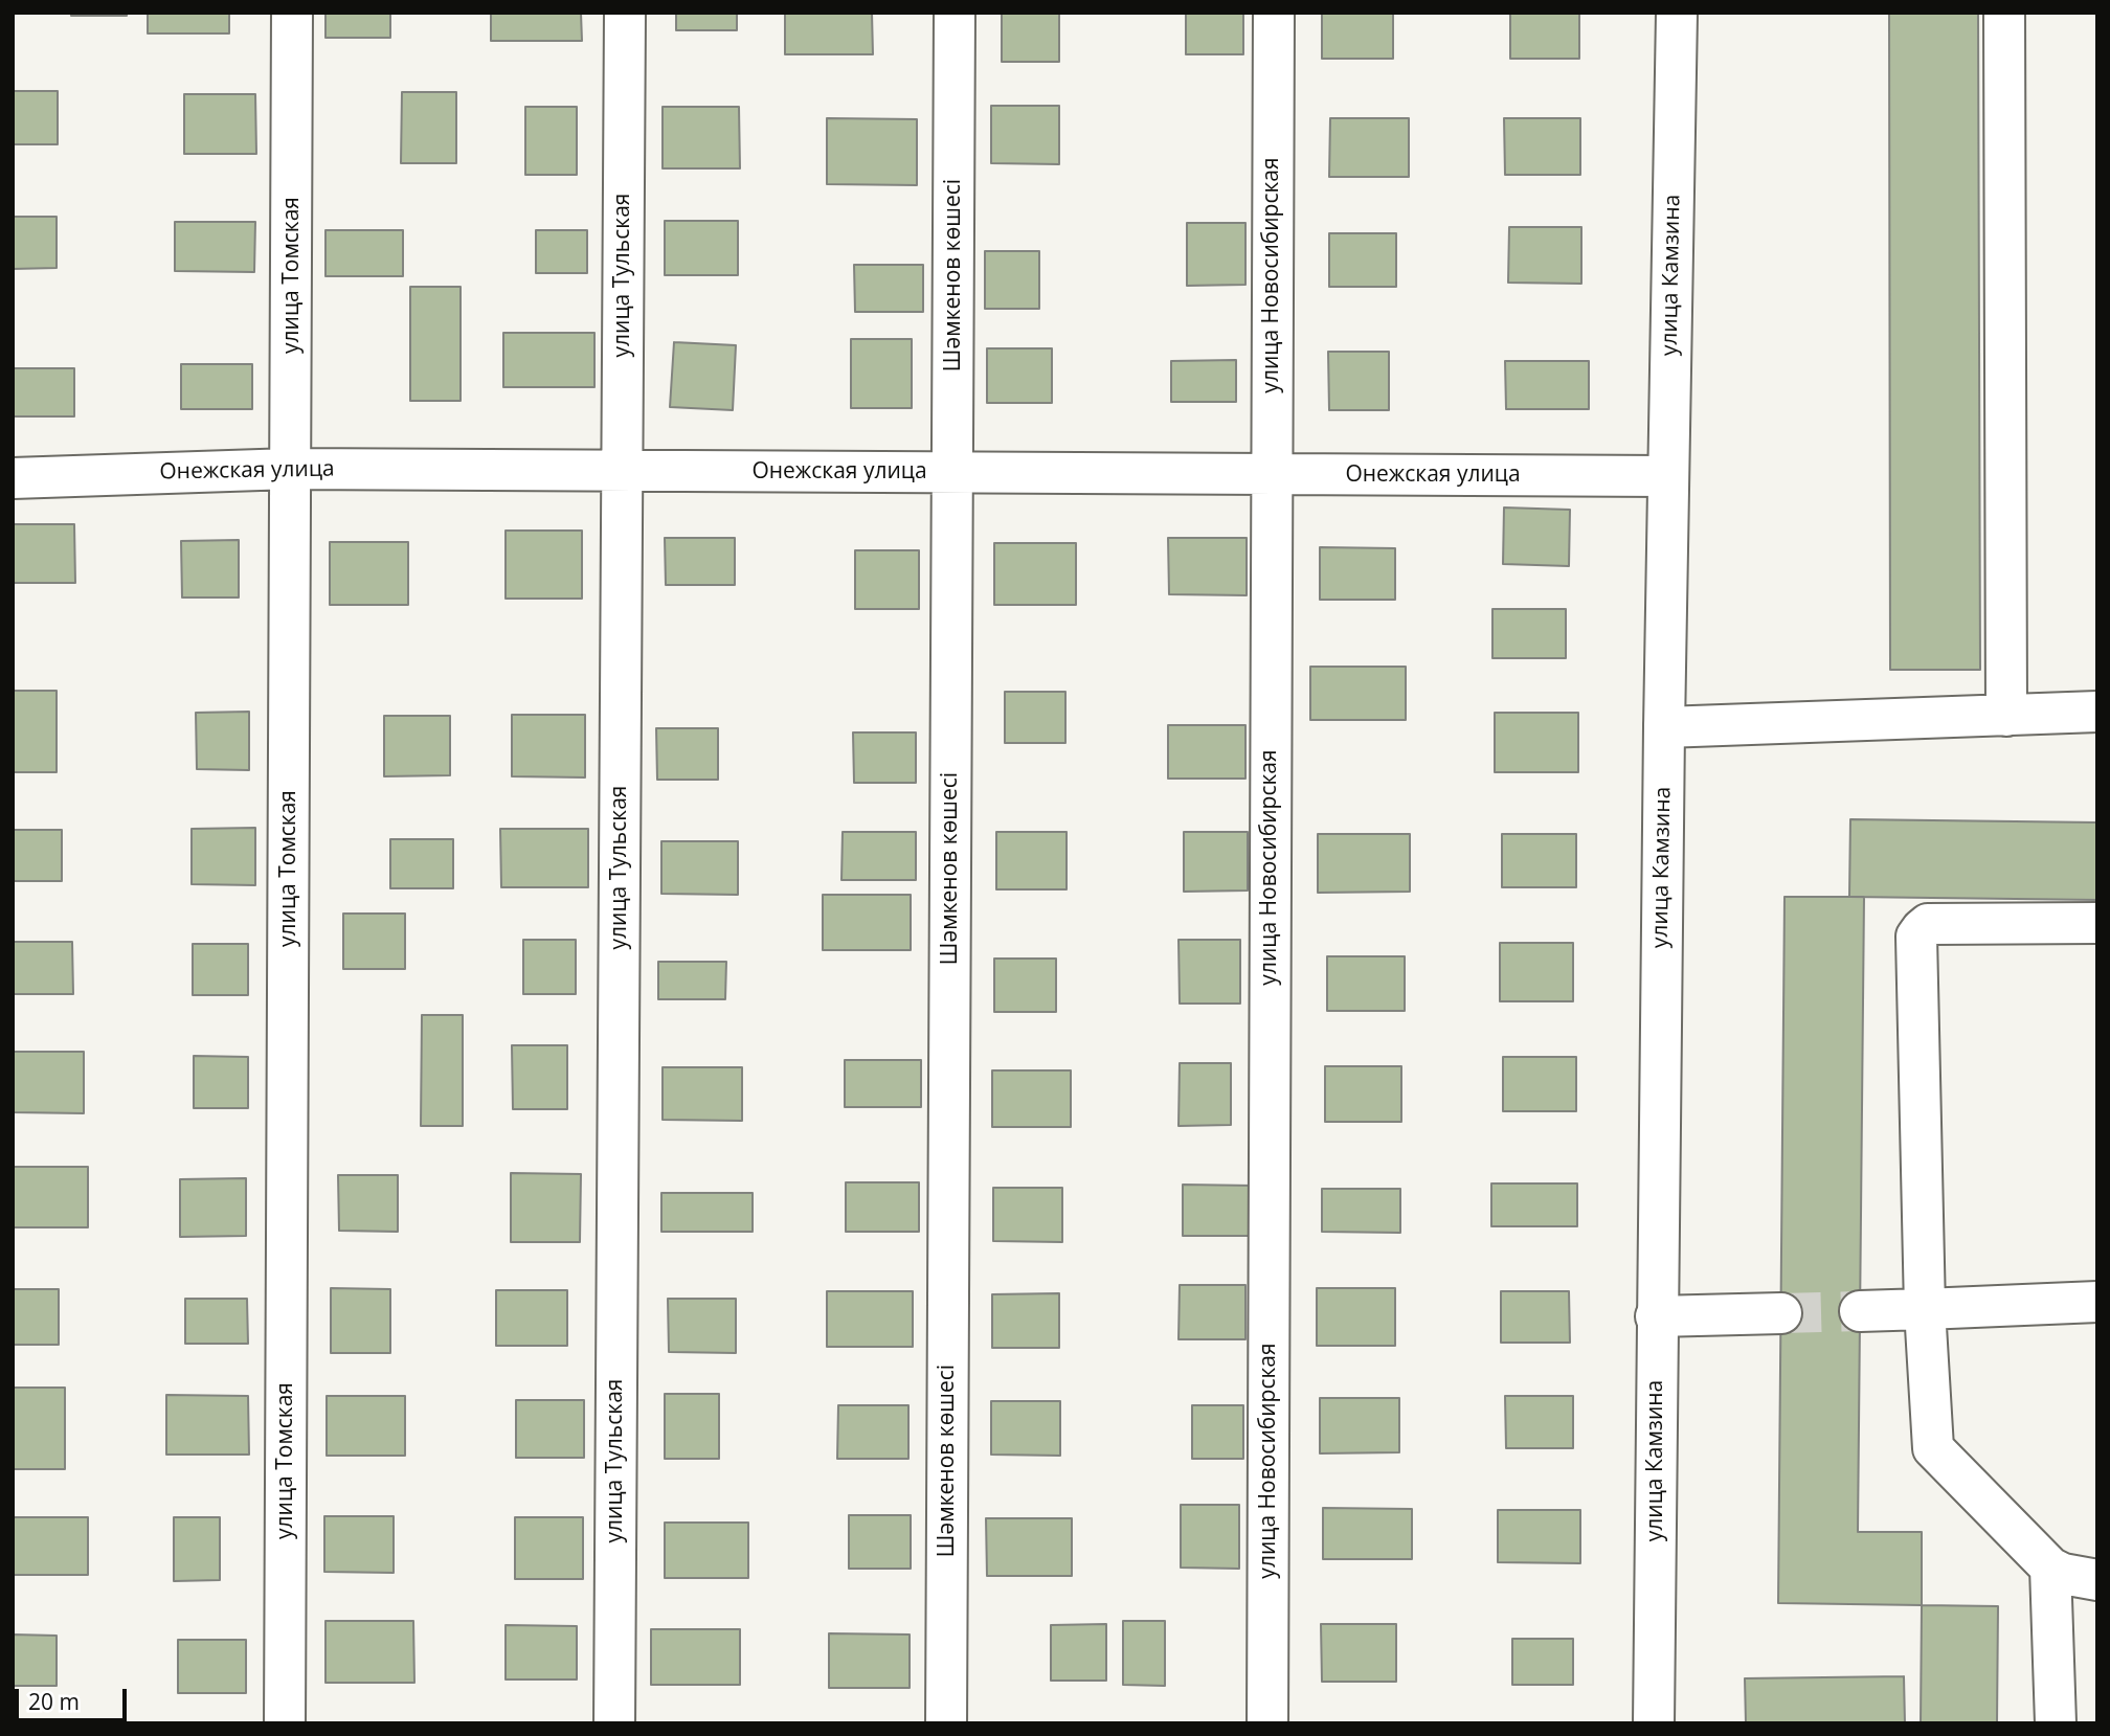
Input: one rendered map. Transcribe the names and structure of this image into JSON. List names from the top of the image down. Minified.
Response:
{"streets":{"street":["улица Томская","улица Тульская","Шәмкенов көшесі","улица Новосибирская","улица Камзина","Онежская улица"]},"crossings":[["улица Томская","Онежская улица"],["улица Тульская","Онежская улица"],["Шәмкенов көшесі","Онежская улица"],["улица Новосибирская","Онежская улица"],["улица Камзина","Онежская улица"]],"scale_bar":"20 m"}
